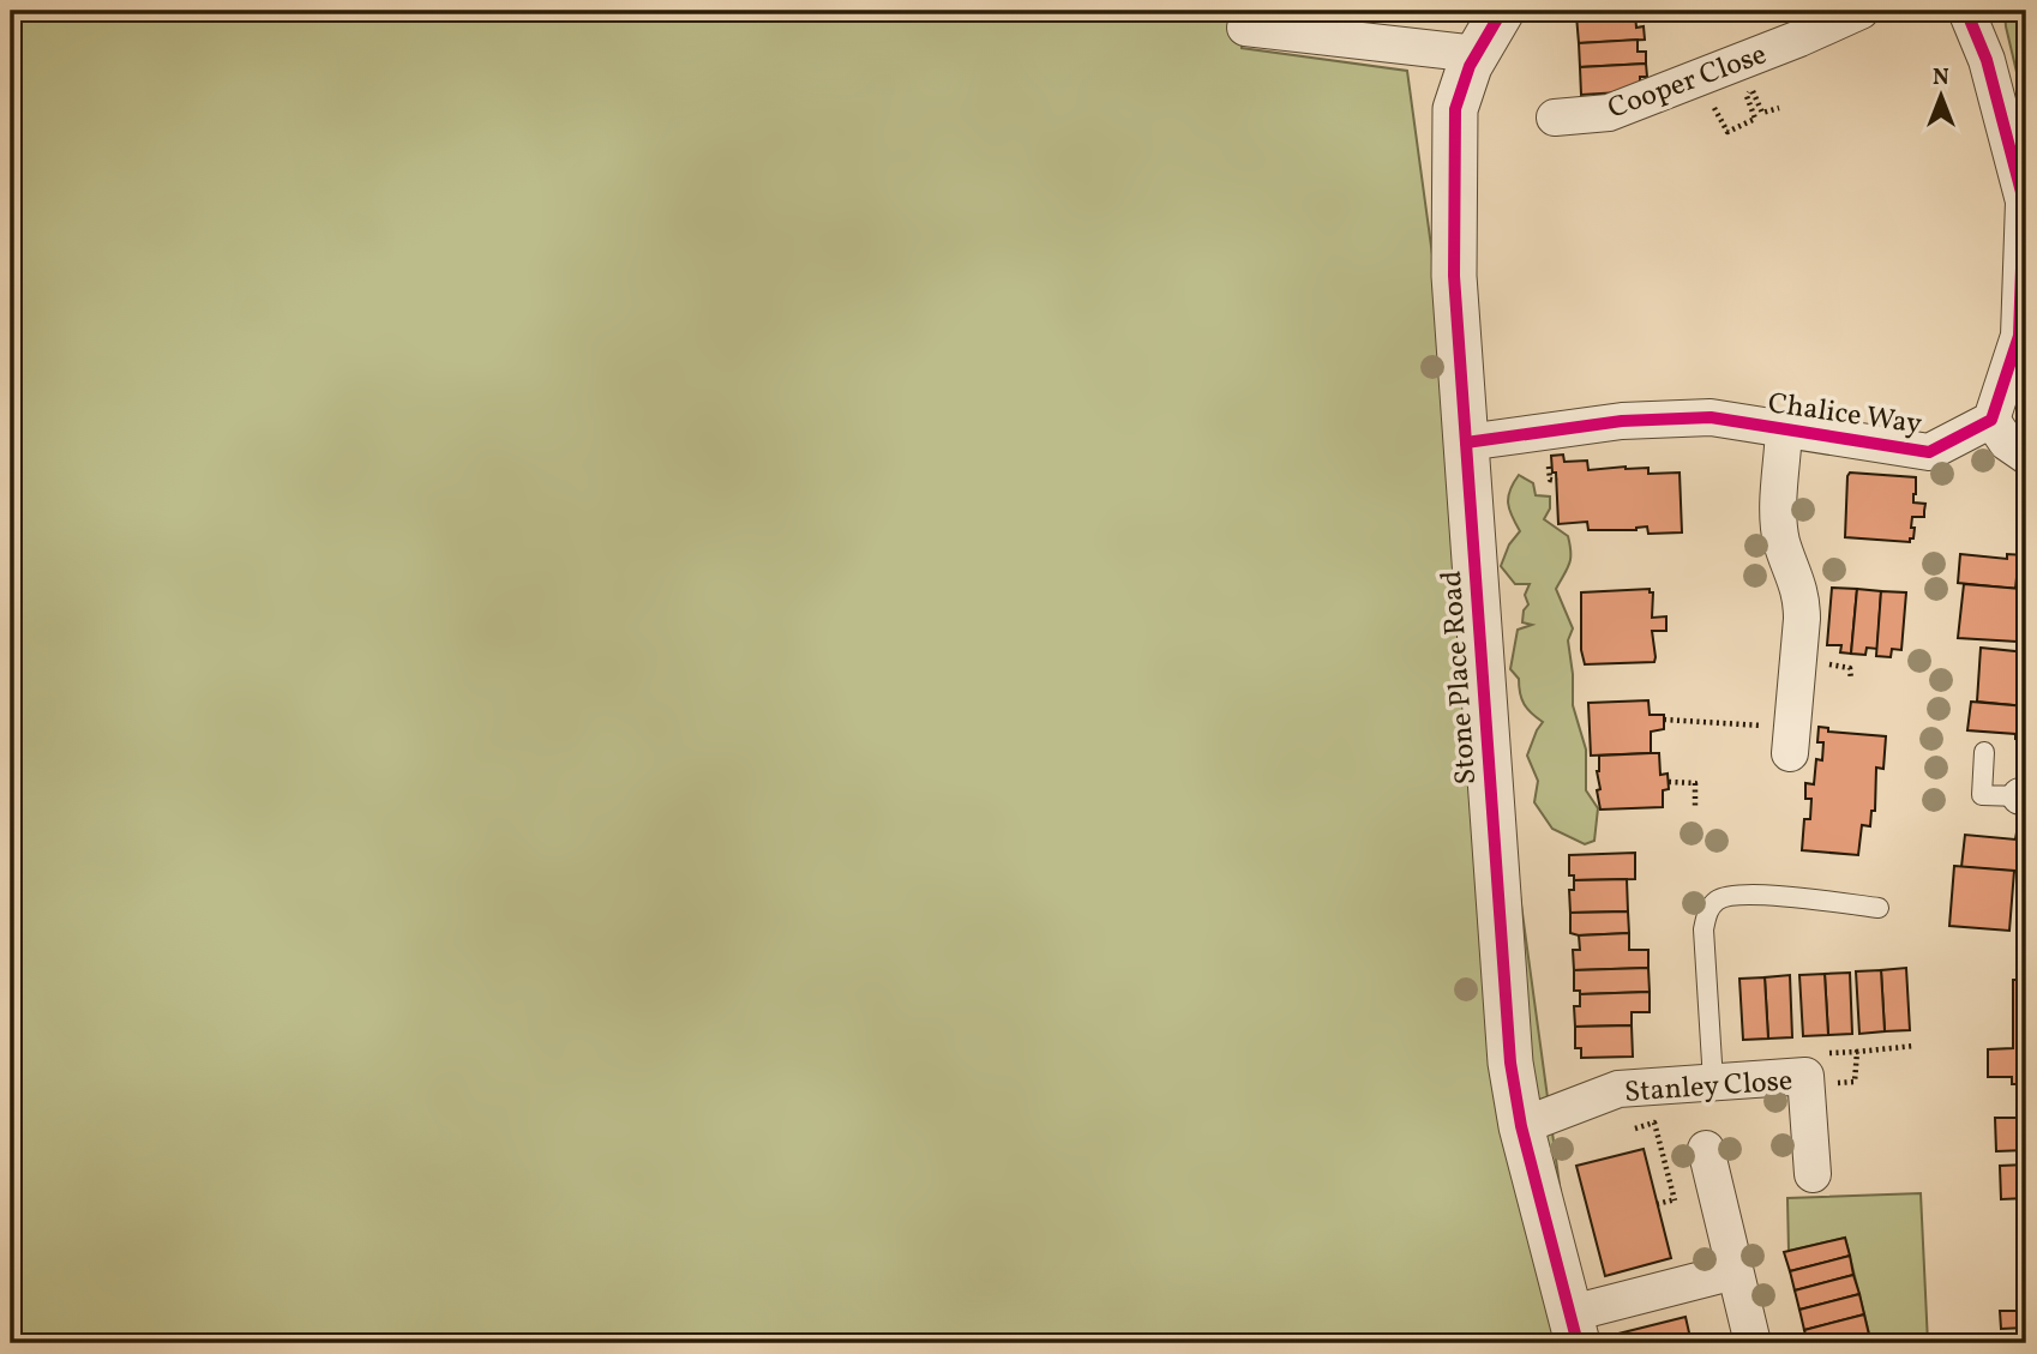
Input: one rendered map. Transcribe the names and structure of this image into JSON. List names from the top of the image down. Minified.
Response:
{"streets":{"street":["Cooper Close","Chalice Way","Stone Place Road","Stanley Close"]},"crossings":[["Chalice Way","Stone Place Road"],["Stone Place Road","Stanley Close"]],"north":"top"}
